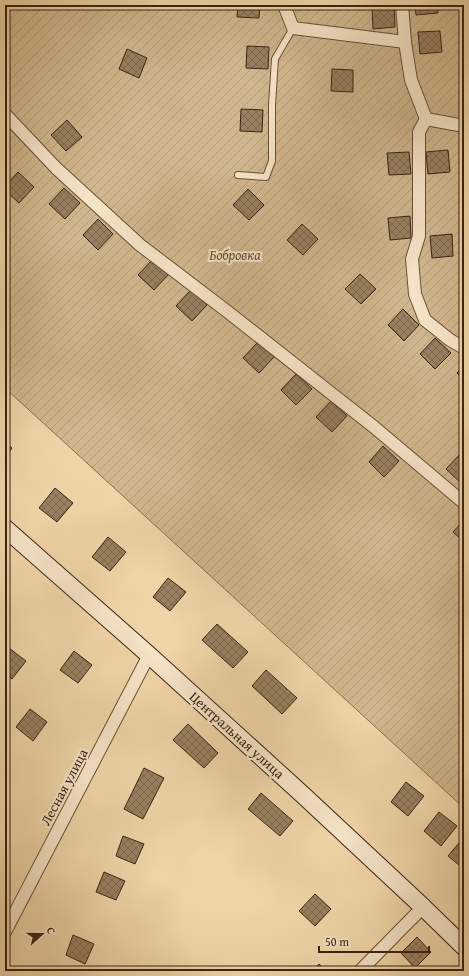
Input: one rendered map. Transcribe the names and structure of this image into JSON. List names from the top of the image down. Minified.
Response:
{"streets":{"street":["Центральная улица","Лесная улица"]},"crossings":[["Центральная улица","Лесная улица"]],"parks":["Бобровка"],"scale_bar":"50 m","north":"right"}
